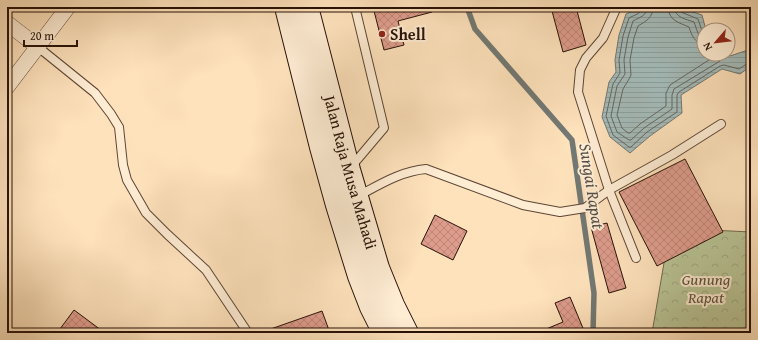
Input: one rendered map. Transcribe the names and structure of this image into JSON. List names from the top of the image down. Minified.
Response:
{"streets":{"main road":["Jalan Raja Musa Mahadi"]},"water":["Sungai Rapat"],"parks":["Gunung Rapat"],"places":["Shell"],"scale_bar":"20 m","north":"bottom left"}
